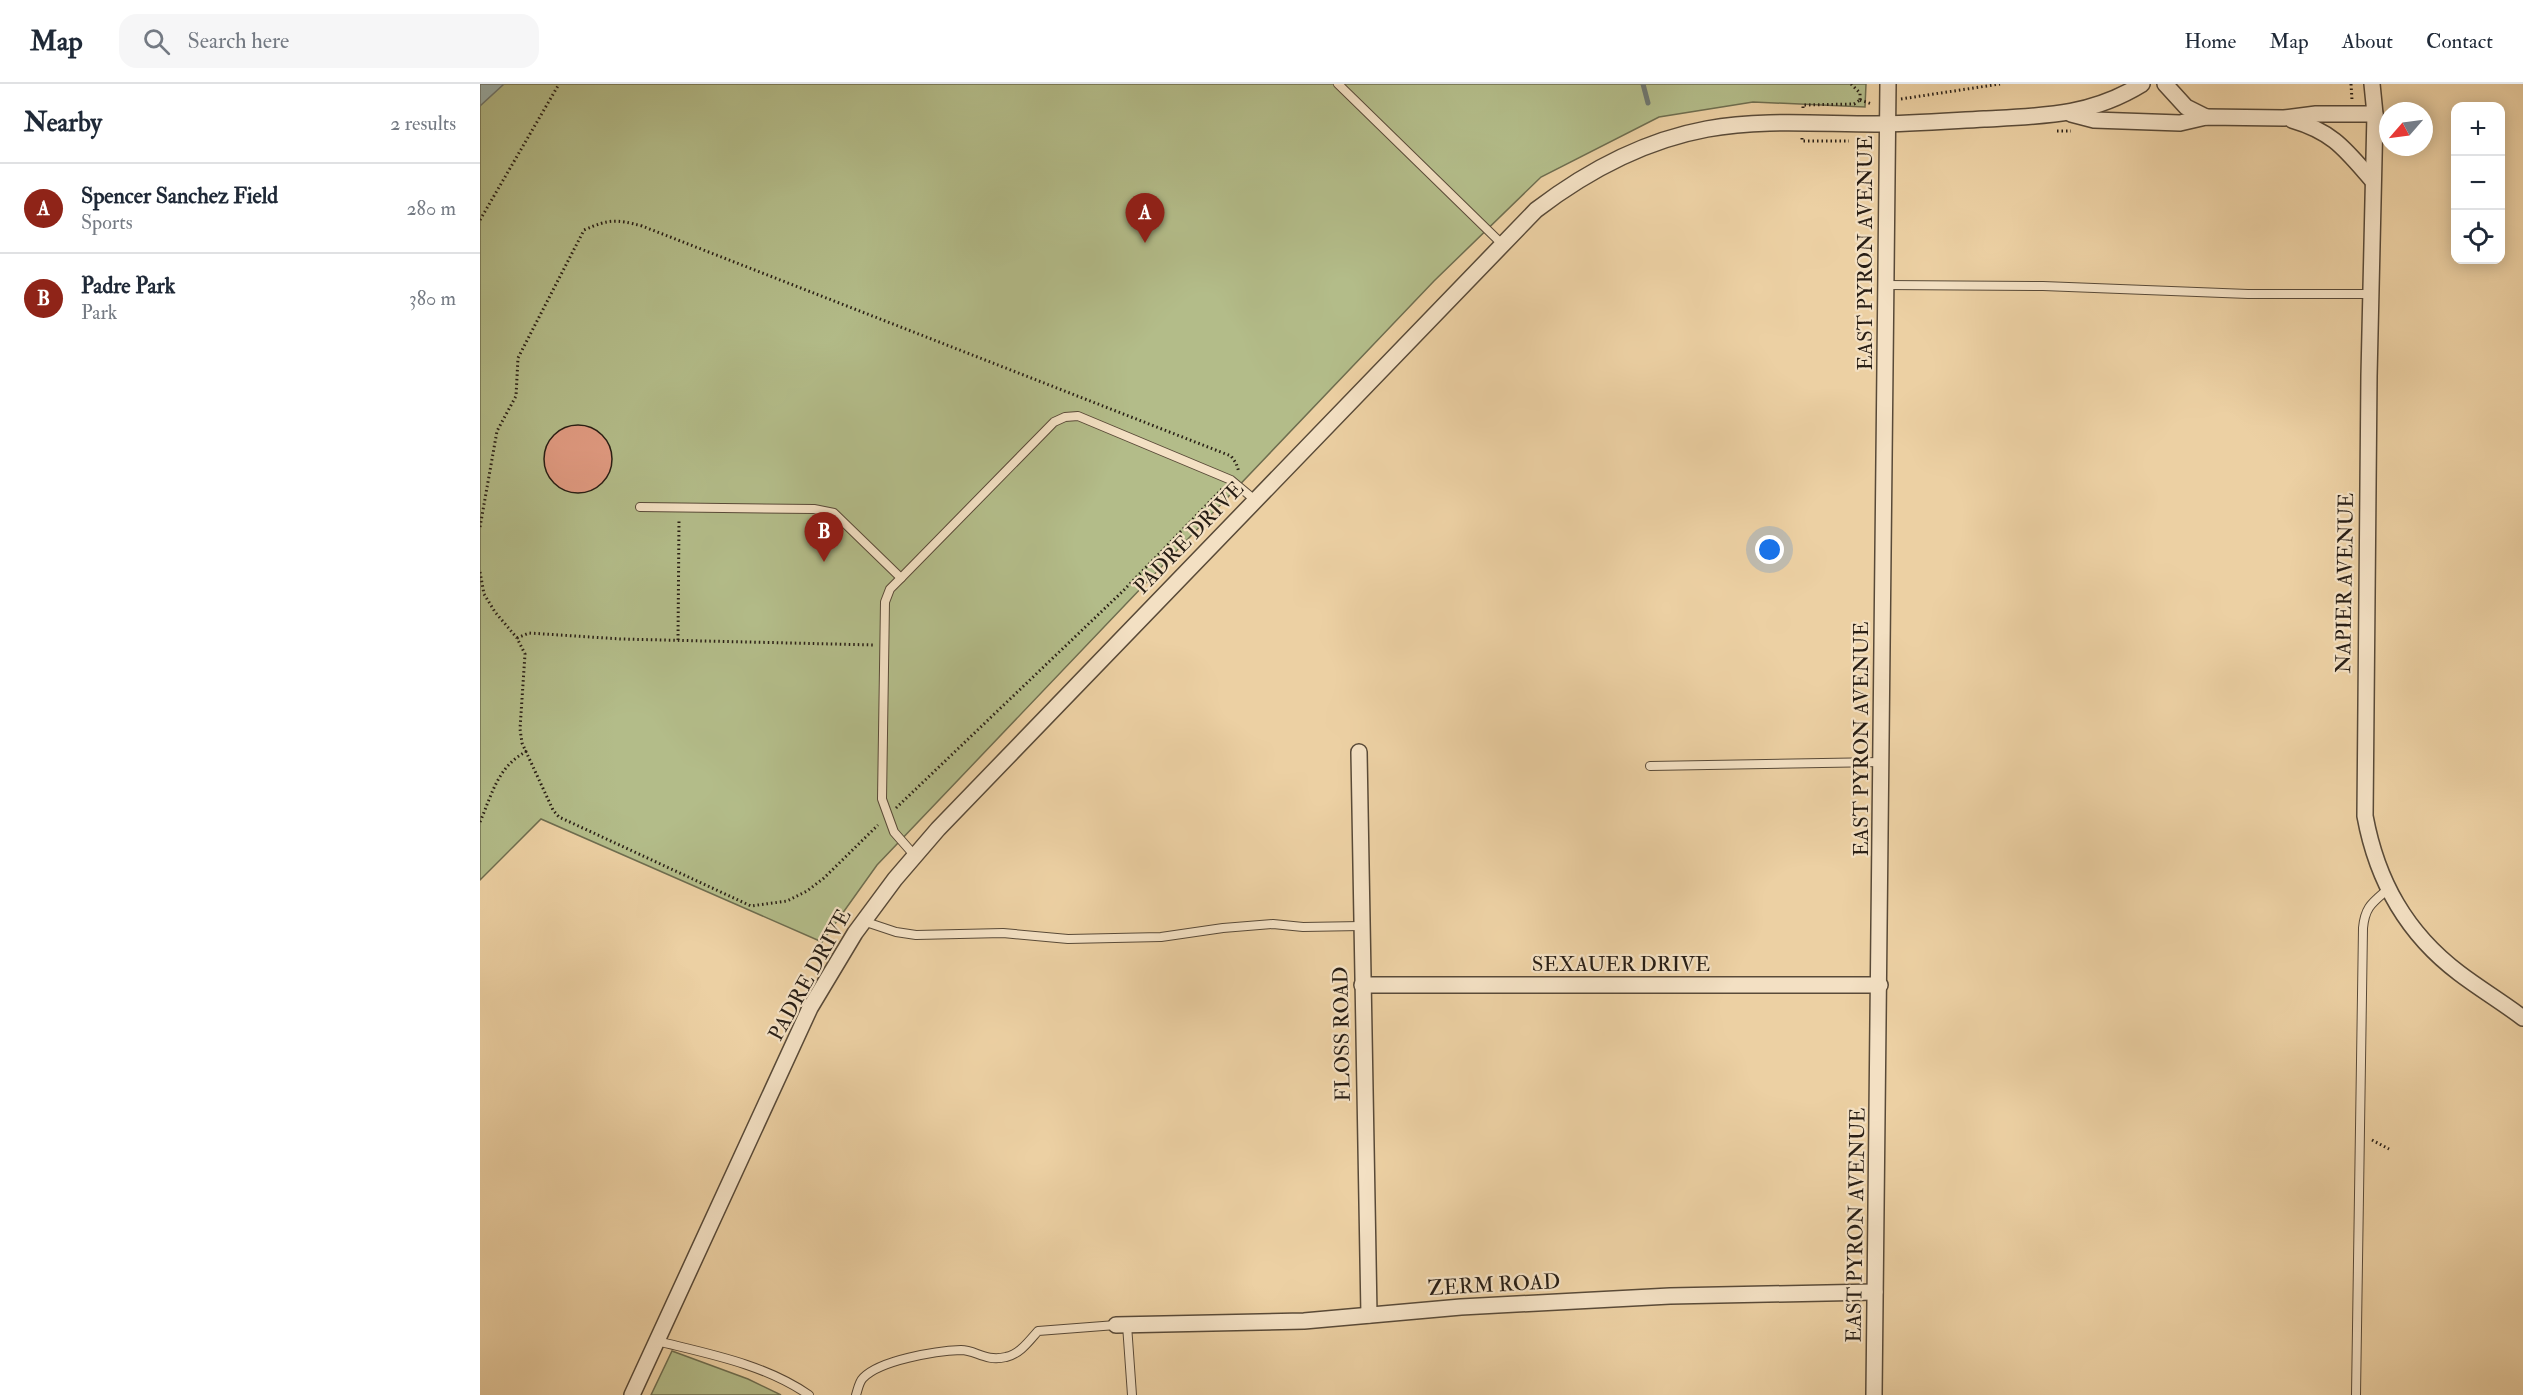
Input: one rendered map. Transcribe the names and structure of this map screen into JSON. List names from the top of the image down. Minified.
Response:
{"streets":{"street":["EAST PYRON AVENUE","PADRE DRIVE","NAPIER AVENUE","SEXAUER DRIVE","FLOSS ROAD","ZERM ROAD"]},"crossings":[["EAST PYRON AVENUE","PADRE DRIVE"],["EAST PYRON AVENUE","SEXAUER DRIVE"],["EAST PYRON AVENUE","ZERM ROAD"],["PADRE DRIVE","NAPIER AVENUE"],["SEXAUER DRIVE","FLOSS ROAD"],["FLOSS ROAD","ZERM ROAD"]],"north":"bottom left","page":{"header":"Map","search":"Search here","nav":["Home","Map","About","Contact"],"heading":["Nearby","2 results"],"map_buttons":["+","−"],"list":[{"mark":"A","name":"Spencer Sanchez Field","note":"Sports","value":"280 m"},{"mark":"B","name":"Padre Park","note":"Park","value":"380 m"}],"pins":["A","B"]}}
